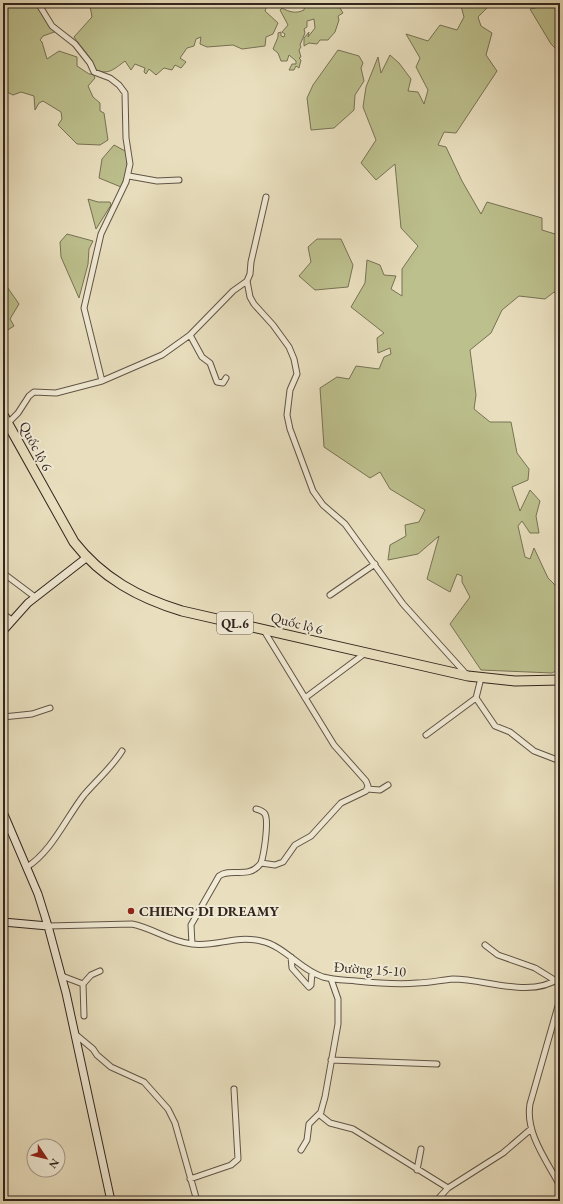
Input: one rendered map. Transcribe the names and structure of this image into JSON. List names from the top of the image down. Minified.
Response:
{"streets":{"highway":["Quốc lộ 6","QL.6"],"street":["Đường 15-10"]},"places":["CHIENG DI DREAMY"],"north":"bottom right"}
